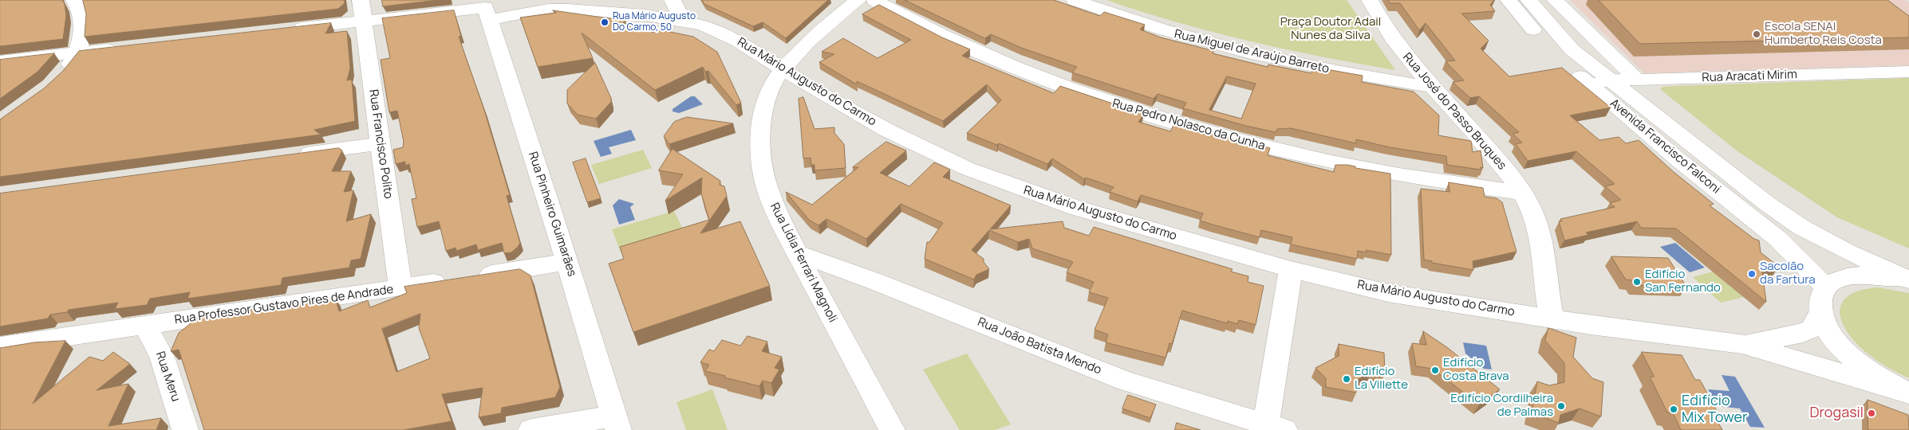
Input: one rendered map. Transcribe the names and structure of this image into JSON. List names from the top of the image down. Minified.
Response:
{"streets":{"street":["Rua Miguel de Araújo Barreto","Rua Aracati Mirim","Rua Mário Augusto do Carmo","Rua José do Passo Bruques","Rua Pedro Nolasco da Cunha","Rua Francisco Polito","Avenida Francisco Falconi","Rua Pinheiro Guimarães","Rua Lídia Ferrari Magnoli","Rua Professor Gustavo Pires de Andrade","Rua João Batista Mendo","Rua Meru"]},"crossings":[["Rua Miguel de Araújo Barreto","Rua José do Passo Bruques"],["Rua Aracati Mirim","Avenida Francisco Falconi"],["Rua Mário Augusto do Carmo","Rua José do Passo Bruques"],["Rua Mário Augusto do Carmo","Rua Francisco Polito"],["Rua Mário Augusto do Carmo","Rua Pinheiro Guimarães"],["Rua Mário Augusto do Carmo","Rua Lídia Ferrari Magnoli"],["Rua José do Passo Bruques","Rua Pedro Nolasco da Cunha"],["Rua Francisco Polito","Rua Professor Gustavo Pires de Andrade"],["Rua Pinheiro Guimarães","Rua Professor Gustavo Pires de Andrade"],["Rua Lídia Ferrari Magnoli","Rua João Batista Mendo"],["Rua Professor Gustavo Pires de Andrade","Rua Meru"]],"parks":["Praça Doutor Adail Nunes da Silva"],"places":["Rua Mário Augusto Do Carmo, 50","Escola SENAI Humberto Reis Costa","Sacolão da Fartura","Edifício San Fernando","Edifício Costa Brava","Edifício La Villette","Edifício Cordilheira de Palmas","Edifício Mix Tower","Drogasil"]}
